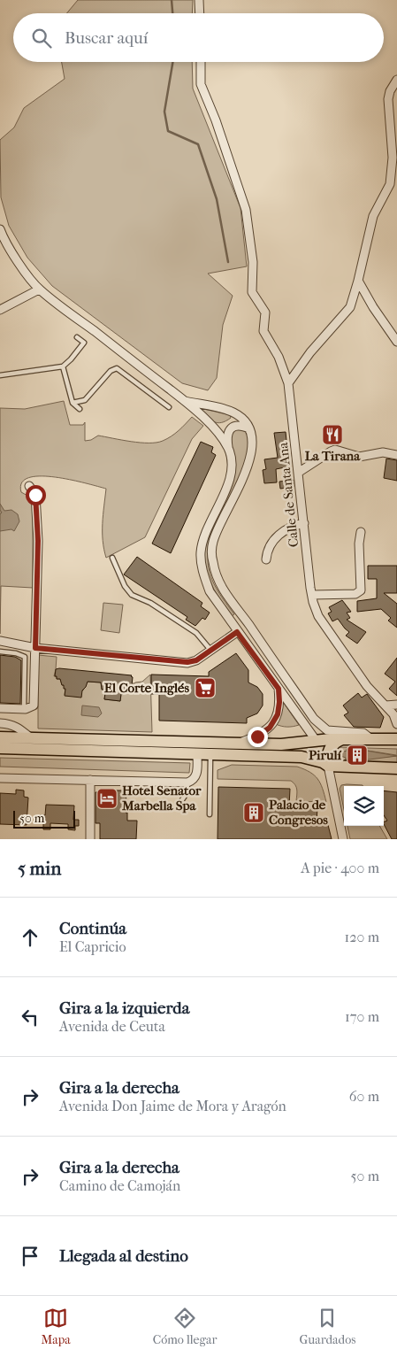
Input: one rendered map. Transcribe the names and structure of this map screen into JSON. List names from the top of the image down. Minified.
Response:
{"streets":{"street":["Calle de Santa Ana"]},"places":{"restaurant":["La Tirana"],"supermarket":["El Corte Inglés"],"building":["Pirulí","Palacio de Congresos"],"hotel":["Hotel Senator Marbella Spa"]},"scale_bar":"50 m","page":{"search":"Buscar aquí","scale":"50 m","heading":["5 min","A pie · 400 m"],"list":[["Continúa","El Capricio","120 m"],["Gira a la izquierda","Avenida de Ceuta","170 m"],["Gira a la derecha","Avenida Don Jaime de Mora y Aragón","60 m"],["Gira a la derecha","Camino de Camoján","50 m"],"Llegada al destino"],"nav":["Mapa","Cómo llegar","Guardados"]}}
